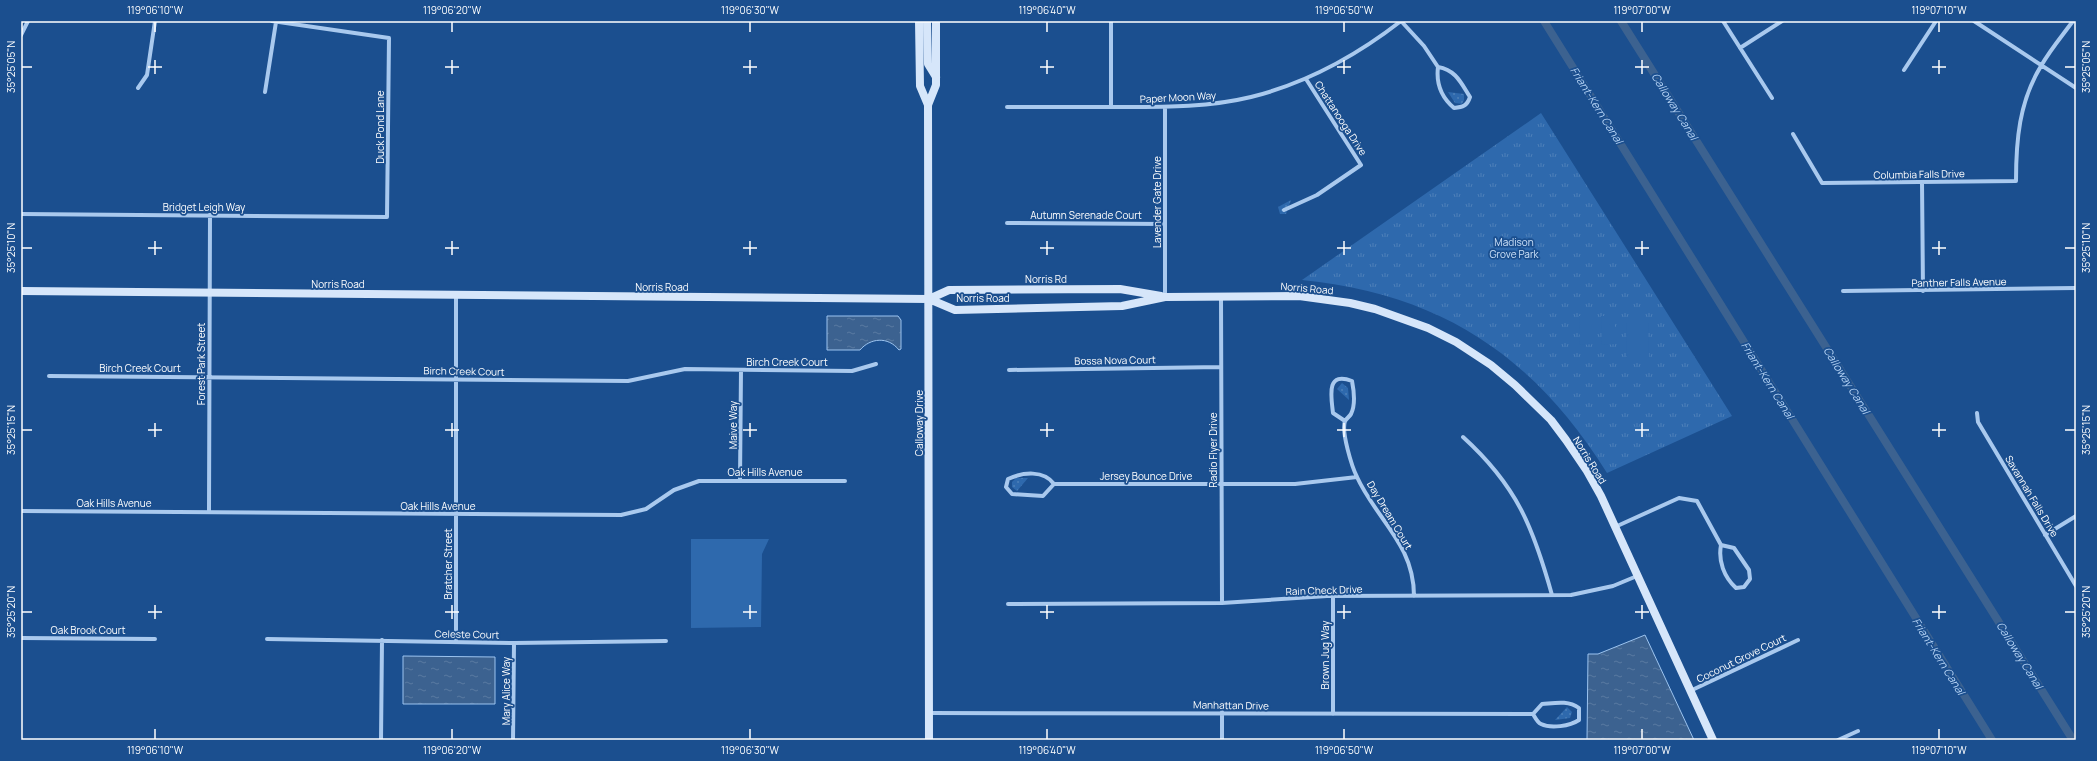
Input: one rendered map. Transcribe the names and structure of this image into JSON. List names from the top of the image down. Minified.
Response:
{"streets":{"street":["Paper Moon Way","Chattanooga Drive","Duck Pond Lane","Columbia Falls Drive","Lavender Gate Drive","Bridget Leigh Way","Autumn Serenade Court","Norris Rd","Panther Falls Avenue","Norris Road","Bossa Nova Court","Birch Creek Court","Forest Park Street","Calloway Drive","Maive Way","Radio Flyer Drive","Oak Hills Avenue","Jersey Bounce Drive","Savannah Falls Drive","Day Dream Court","Bratcher Street","Rain Check Drive","Oak Brook Court","Celeste Court","Brown Jug Way","Coconut Grove Court","Mary Alice Way","Manhattan Drive"]},"crossings":[["Paper Moon Way","Chattanooga Drive"],["Paper Moon Way","Lavender Gate Drive"],["Duck Pond Lane","Bridget Leigh Way"],["Lavender Gate Drive","Autumn Serenade Court"],["Lavender Gate Drive","Norris Rd"],["Lavender Gate Drive","Norris Road"],["Bridget Leigh Way","Forest Park Street"],["Norris Rd","Norris Road"],["Norris Rd","Calloway Drive"],["Norris Road","Forest Park Street"],["Norris Road","Calloway Drive"],["Norris Road","Radio Flyer Drive"],["Norris Road","Bratcher Street"],["Norris Road","Rain Check Drive"],["Norris Road","Coconut Grove Court"],["Bossa Nova Court","Radio Flyer Drive"],["Birch Creek Court","Forest Park Street"],["Birch Creek Court","Maive Way"],["Birch Creek Court","Bratcher Street"],["Forest Park Street","Oak Hills Avenue"],["Calloway Drive","Manhattan Drive"],["Maive Way","Oak Hills Avenue"],["Radio Flyer Drive","Jersey Bounce Drive"],["Radio Flyer Drive","Rain Check Drive"],["Oak Hills Avenue","Bratcher Street"],["Jersey Bounce Drive","Day Dream Court"],["Day Dream Court","Rain Check Drive"],["Bratcher Street","Celeste Court"],["Rain Check Drive","Brown Jug Way"],["Celeste Court","Mary Alice Way"],["Brown Jug Way","Manhattan Drive"]],"water":["Friant-Kern Canal","Calloway Canal"],"parks":["Madison Grove Park"],"coordinates":["119°06'10\"W","119°06'20\"W","119°06'30\"W","119°06'40\"W","119°06'50\"W","119°07'00\"W","119°07'10\"W","35°25'05\"N","35°25'10\"N","35°25'15\"N","35°25'20\"N"]}
